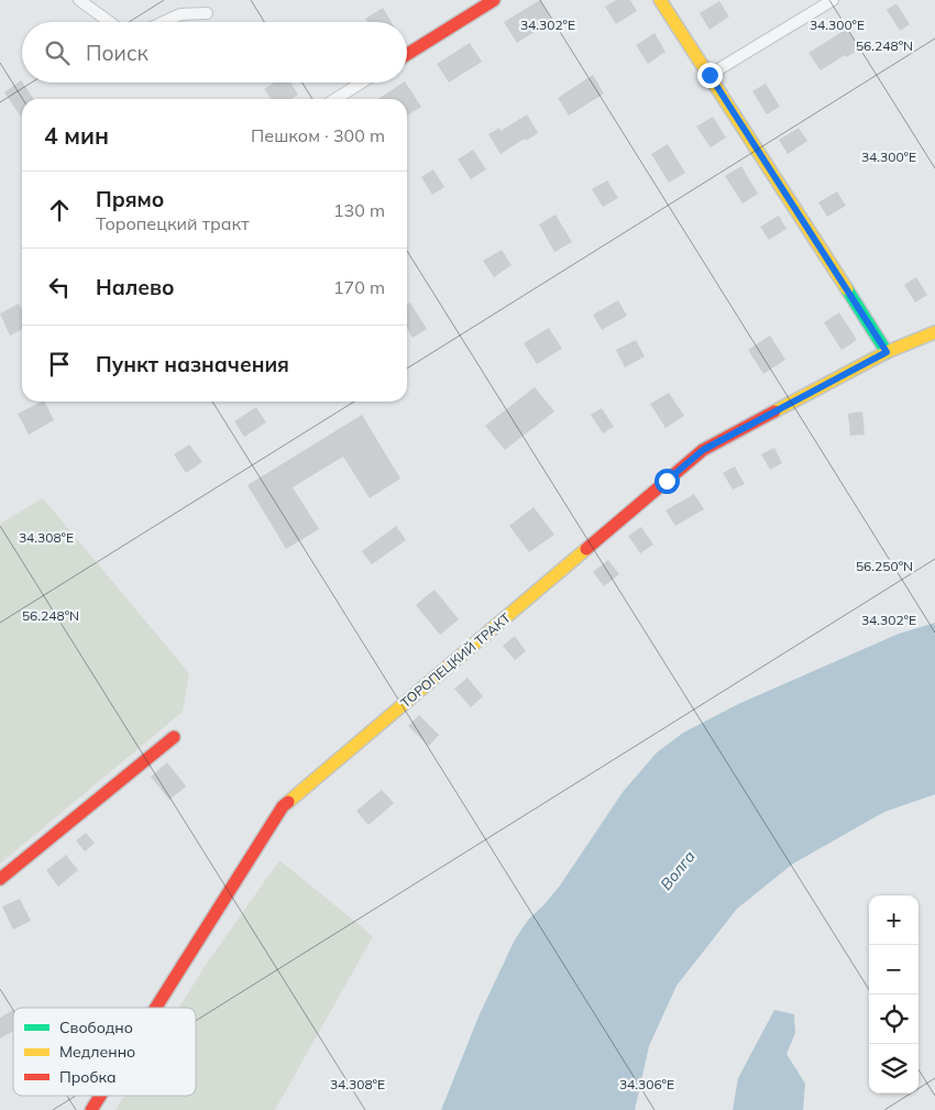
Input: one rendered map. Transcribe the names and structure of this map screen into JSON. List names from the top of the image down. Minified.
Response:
{"streets":{"main road":["ТОРОПЕЦКИЙ ТРАКТ"]},"water":["Волга"],"legend":["Свободно","Медленно","Пробка"],"page":{"search":"Поиск","heading":["4 мин","Пешком · 300 m"],"list":[["Прямо","Торопецкий тракт","130 m"],["Налево","170 m"],"Пункт назначения"],"map_buttons":["+","−"]},"coordinates":["34.302°E","34.300°E","56.248°N","34.308°E","56.250°N","34.306°E"]}
